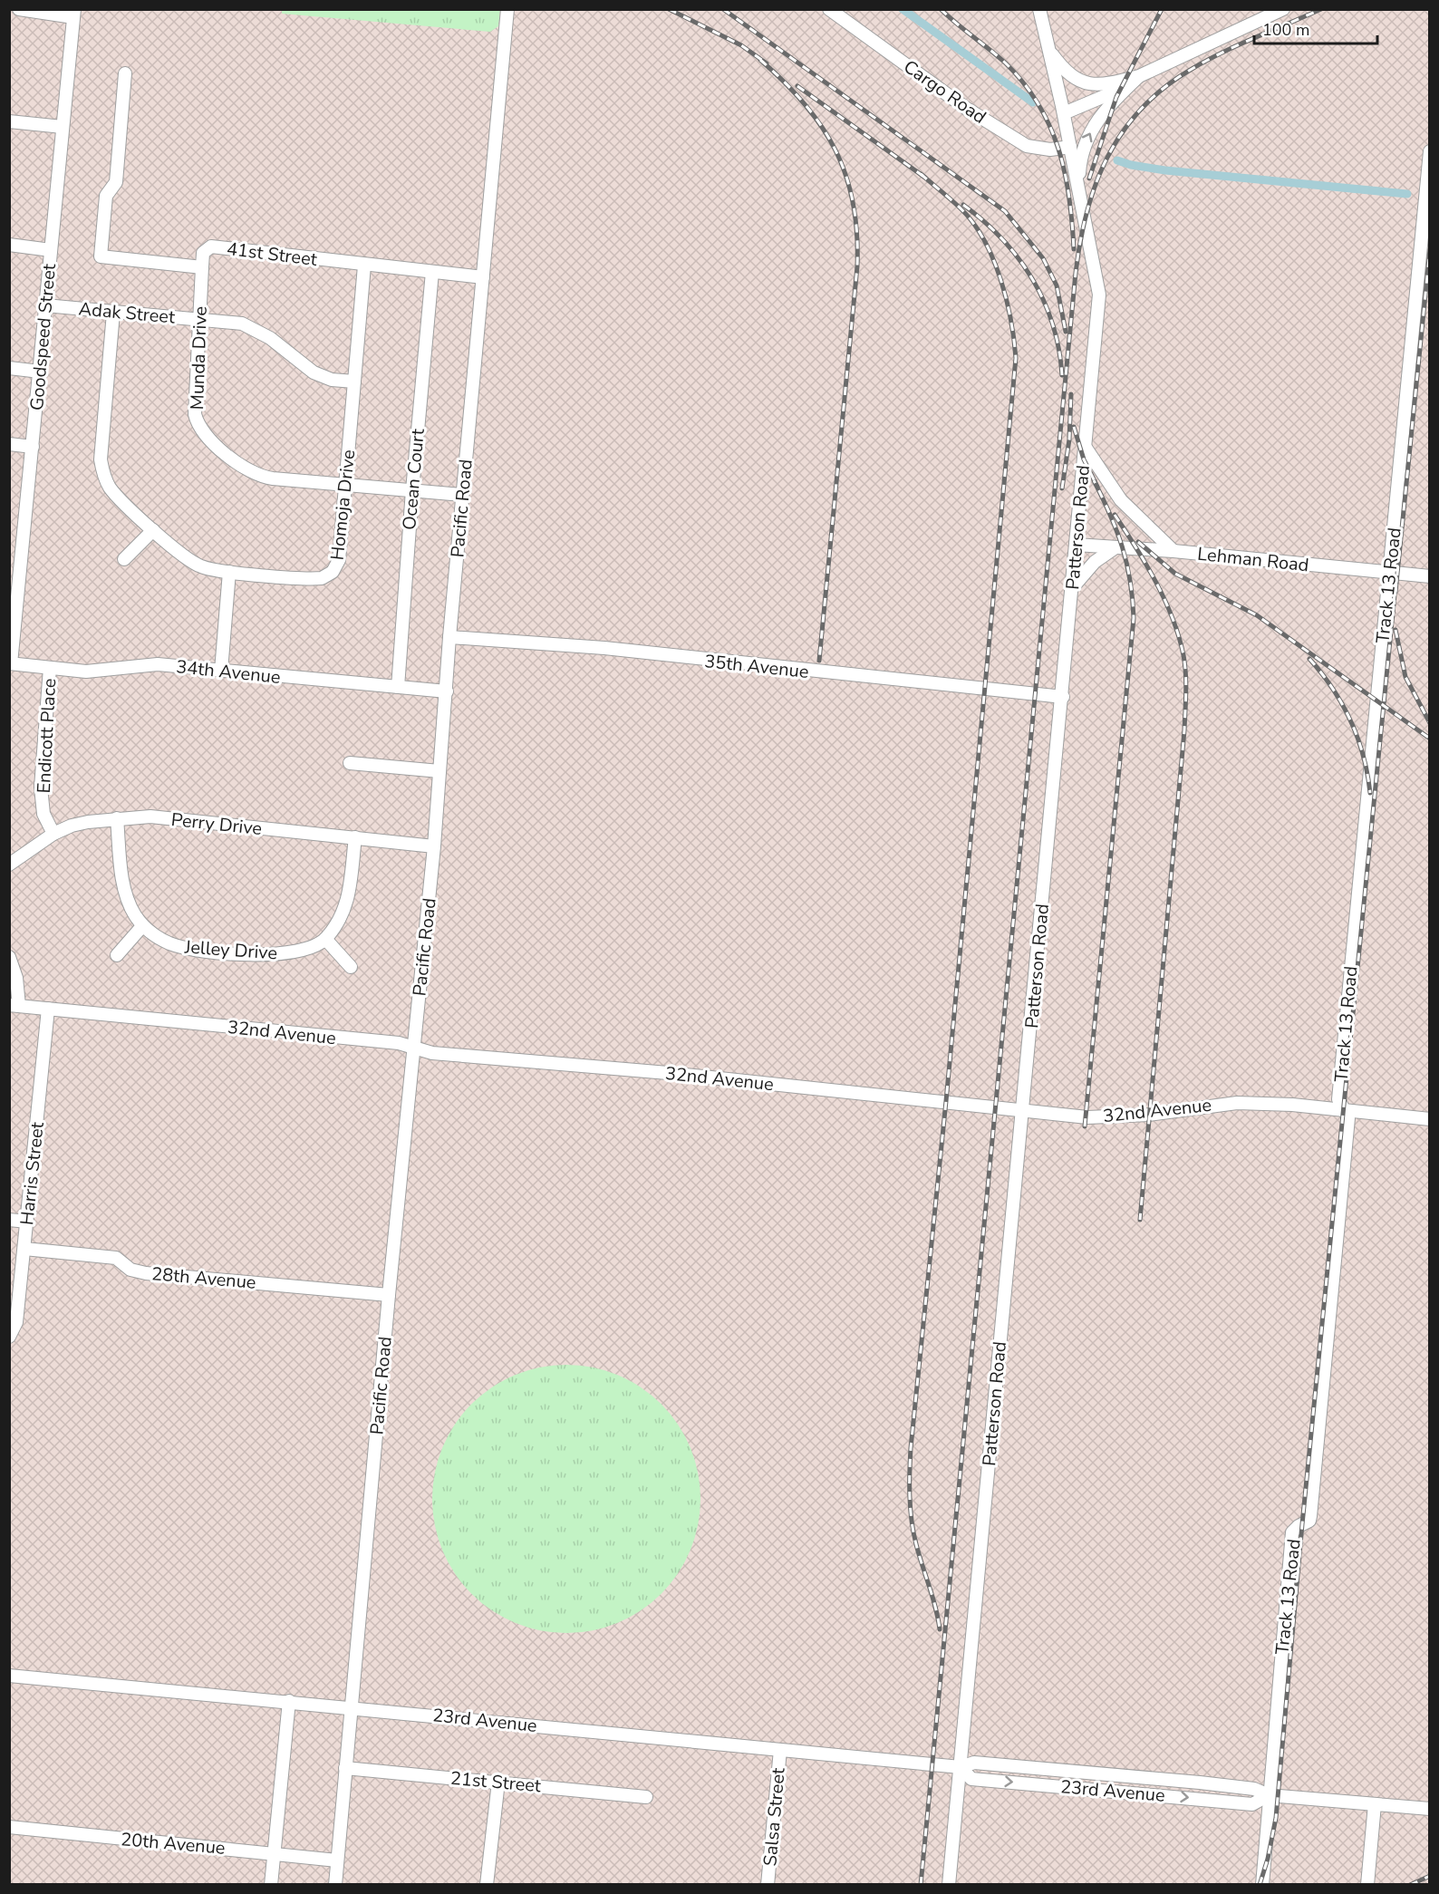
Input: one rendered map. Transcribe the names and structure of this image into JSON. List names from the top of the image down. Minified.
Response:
{"streets":{"street":["Cargo Road","41st Street","Adak Street","Goodspeed Street","Munda Drive","Ocean Court","Homoja Drive","Pacific Road","Patterson Road","Lehman Road","Track 13 Road","35th Avenue","34th Avenue","Endicott Place","Perry Drive","Jelley Drive","32nd Avenue","Harris Street","28th Avenue","23rd Avenue","21st Street","Salsa Street","20th Avenue"]},"crossings":[["Cargo Road","Patterson Road"],["41st Street","Munda Drive"],["41st Street","Ocean Court"],["41st Street","Homoja Drive"],["41st Street","Pacific Road"],["Adak Street","Goodspeed Street"],["Adak Street","Munda Drive"],["Adak Street","Homoja Drive"],["Goodspeed Street","34th Avenue"],["Munda Drive","Ocean Court"],["Munda Drive","Homoja Drive"],["Munda Drive","Pacific Road"],["Ocean Court","34th Avenue"],["Pacific Road","35th Avenue"],["Pacific Road","34th Avenue"],["Pacific Road","Perry Drive"],["Pacific Road","32nd Avenue"],["Pacific Road","28th Avenue"],["Pacific Road","23rd Avenue"],["Pacific Road","21st Street"],["Pacific Road","20th Avenue"],["Patterson Road","Lehman Road"],["Patterson Road","35th Avenue"],["Patterson Road","32nd Avenue"],["Patterson Road","23rd Avenue"],["Lehman Road","Track 13 Road"],["Track 13 Road","32nd Avenue"],["Track 13 Road","23rd Avenue"],["34th Avenue","Endicott Place"],["Endicott Place","Perry Drive"],["Perry Drive","Jelley Drive"],["32nd Avenue","Harris Street"],["Harris Street","28th Avenue"],["23rd Avenue","Salsa Street"]],"scale_bar":"100 m"}
